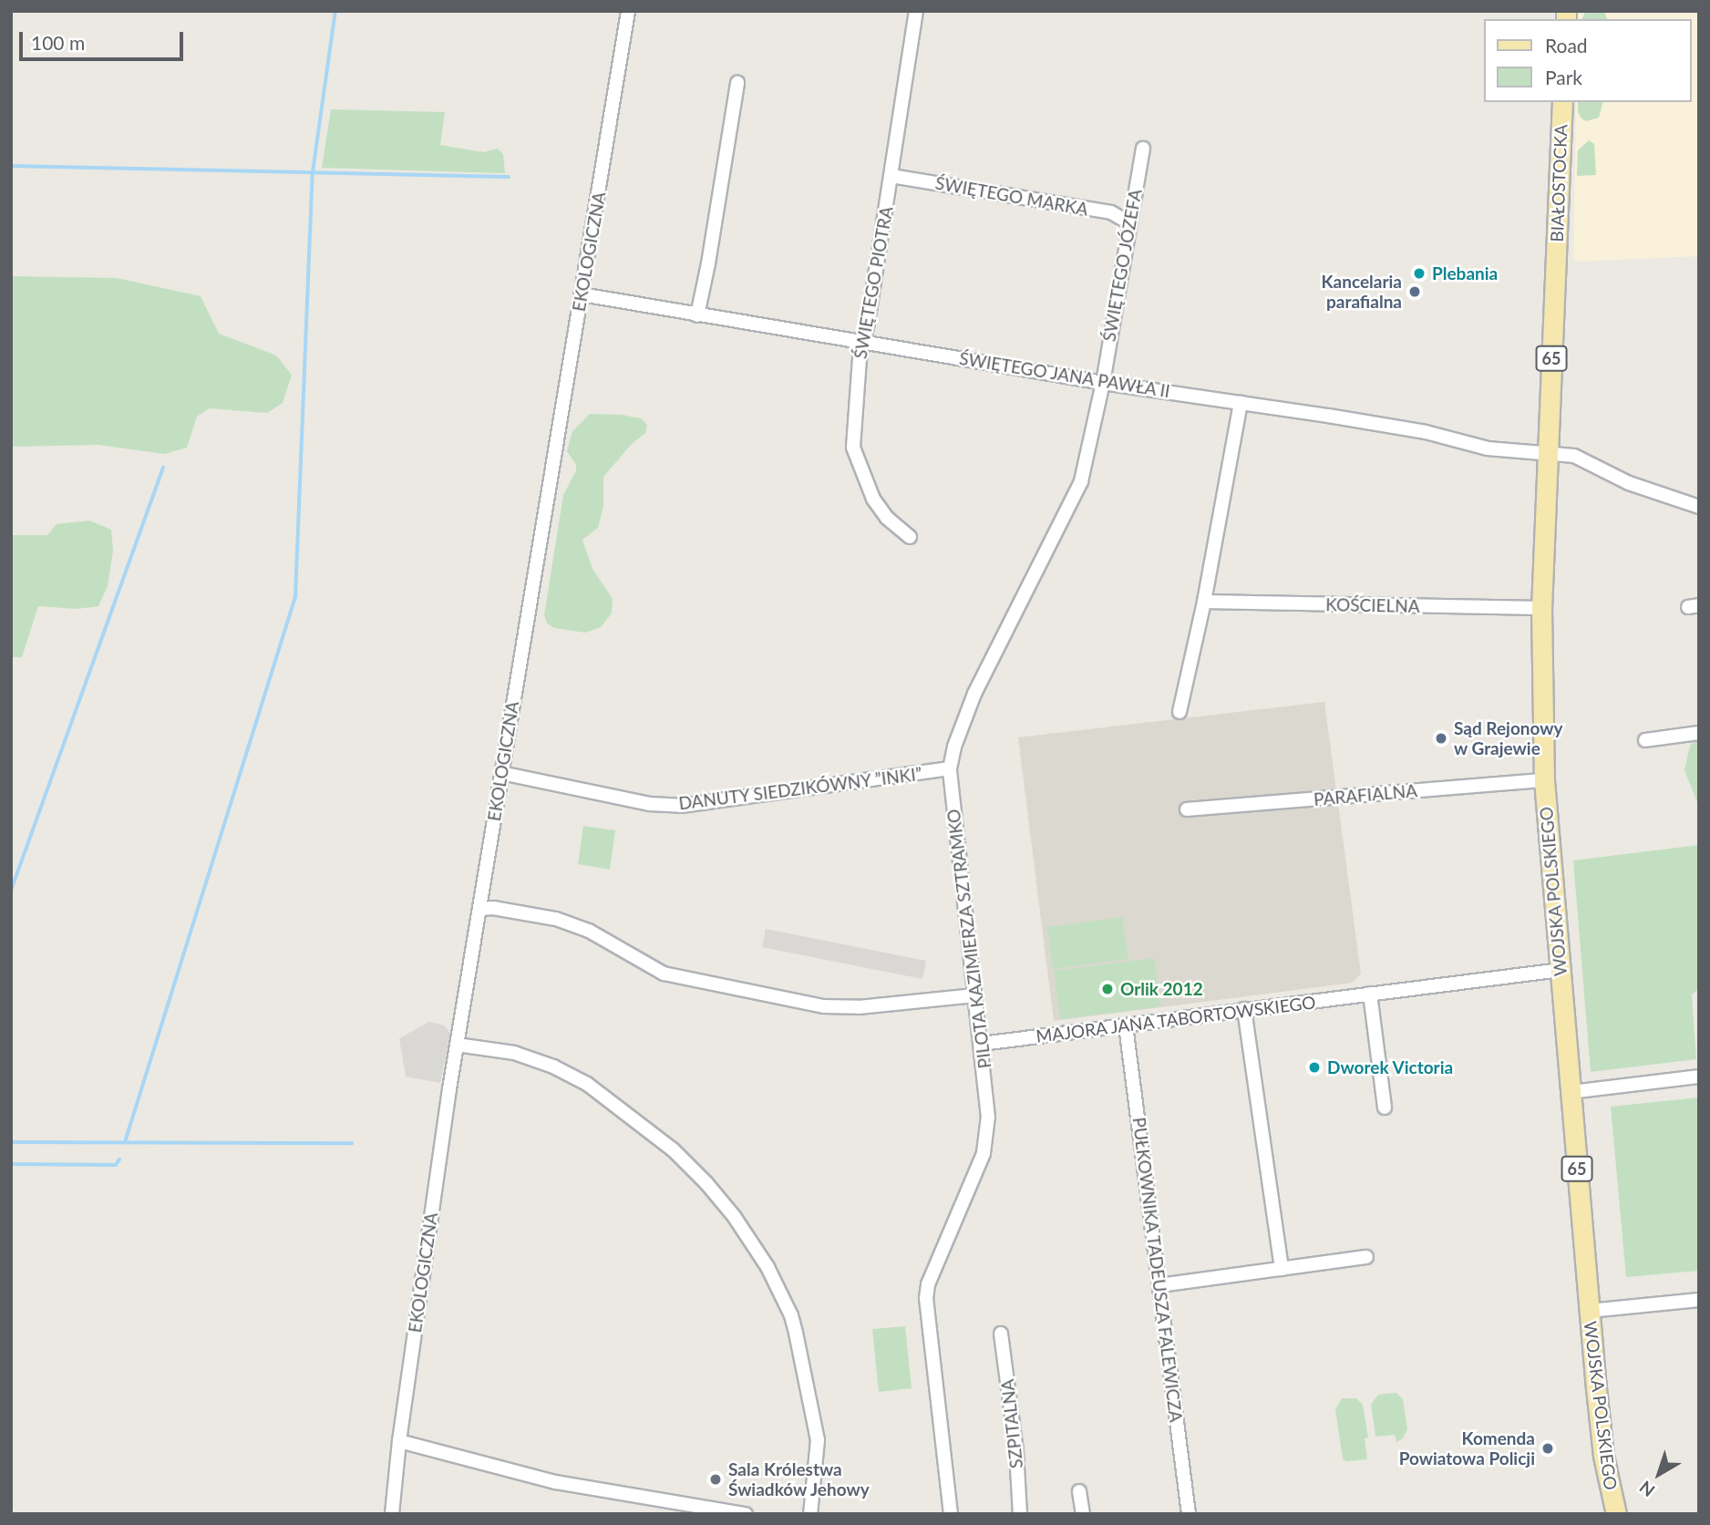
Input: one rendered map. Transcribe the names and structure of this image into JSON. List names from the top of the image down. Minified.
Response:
{"streets":{"main road":["BIAŁOSTOCKA","65","WOJSKA POLSKIEGO"],"street":["ŚWIĘTEGO MARKA","EKOLOGICZNA","ŚWIĘTEGO JÓZEFA","ŚWIĘTEGO PIOTRA","ŚWIĘTEGO JANA PAWŁA II","KOŚCIELNA","DANUTY SIEDZIKÓWNY ”INKI”","PARAFIALNA","PILOTA KAZIMIERZA SZTRAMKO","MAJORA JANA TABORTOWSKIEGO","PUŁKOWNIKA TADEUSZA FALEWICZA","SZPITALNA"]},"crossings":[["BIAŁOSTOCKA","WOJSKA POLSKIEGO"],["ŚWIĘTEGO MARKA","ŚWIĘTEGO JÓZEFA"],["ŚWIĘTEGO MARKA","ŚWIĘTEGO PIOTRA"],["EKOLOGICZNA","ŚWIĘTEGO JANA PAWŁA II"],["EKOLOGICZNA","DANUTY SIEDZIKÓWNY ”INKI”"],["ŚWIĘTEGO JÓZEFA","ŚWIĘTEGO JANA PAWŁA II"],["ŚWIĘTEGO JÓZEFA","PILOTA KAZIMIERZA SZTRAMKO"],["ŚWIĘTEGO PIOTRA","ŚWIĘTEGO JANA PAWŁA II"],["ŚWIĘTEGO JANA PAWŁA II","WOJSKA POLSKIEGO"],["ŚWIĘTEGO JANA PAWŁA II","PILOTA KAZIMIERZA SZTRAMKO"],["KOŚCIELNA","WOJSKA POLSKIEGO"],["DANUTY SIEDZIKÓWNY ”INKI”","PILOTA KAZIMIERZA SZTRAMKO"],["PARAFIALNA","WOJSKA POLSKIEGO"],["WOJSKA POLSKIEGO","MAJORA JANA TABORTOWSKIEGO"],["PILOTA KAZIMIERZA SZTRAMKO","MAJORA JANA TABORTOWSKIEGO"],["MAJORA JANA TABORTOWSKIEGO","PUŁKOWNIKA TADEUSZA FALEWICZA"]],"places":["Plebania","Kancelaria parafialna","Sąd Rejonowy w Grajewie","Orlik 2012","Dworek Victoria","Komenda Powiatowa Policji","Sala Królestwa Świadków Jehowy"],"legend":["Road","Park"],"scale_bar":"100 m","north":"bottom left"}
